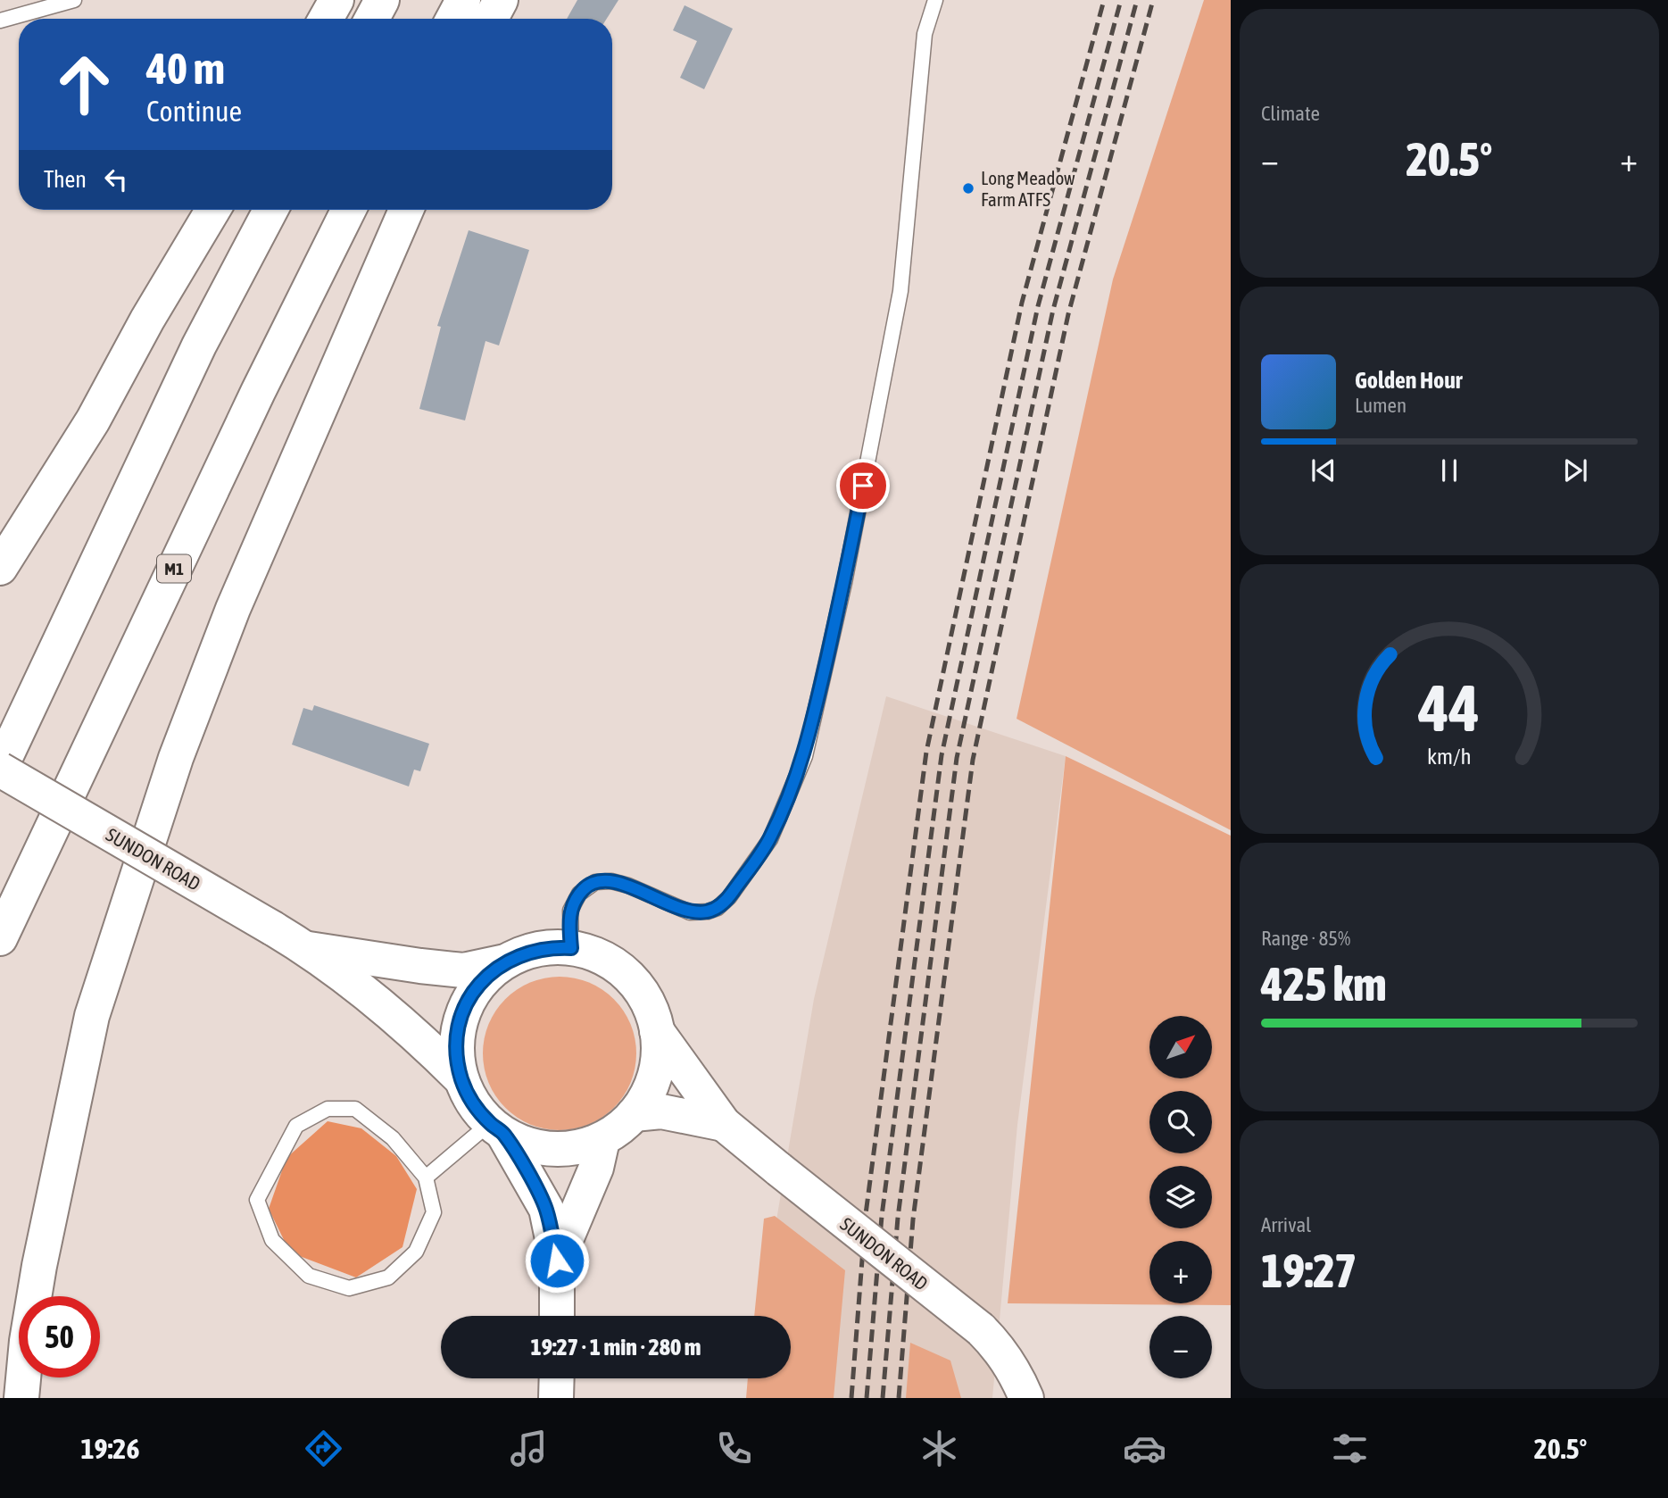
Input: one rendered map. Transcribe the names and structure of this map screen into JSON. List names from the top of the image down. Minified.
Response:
{"streets":{"main road":["M1","SUNDON ROAD"]},"places":["Long Meadow Farm ATFS"],"north":"top right","page":{"tile":["Climate",["Range · 85%","425 km"],["Arrival","19:27"]],"turn":["40 m","Continue"],"heat":["−","20.5°","+"],"then":"Then","song":["Golden Hour","Lumen"],"map_buttons":["+","−"],"limit":"50","trip":"19:27 · 1 min · 280 m","tabs":["19:26","20.5°"],"gauge":["44","km/h"]}}
